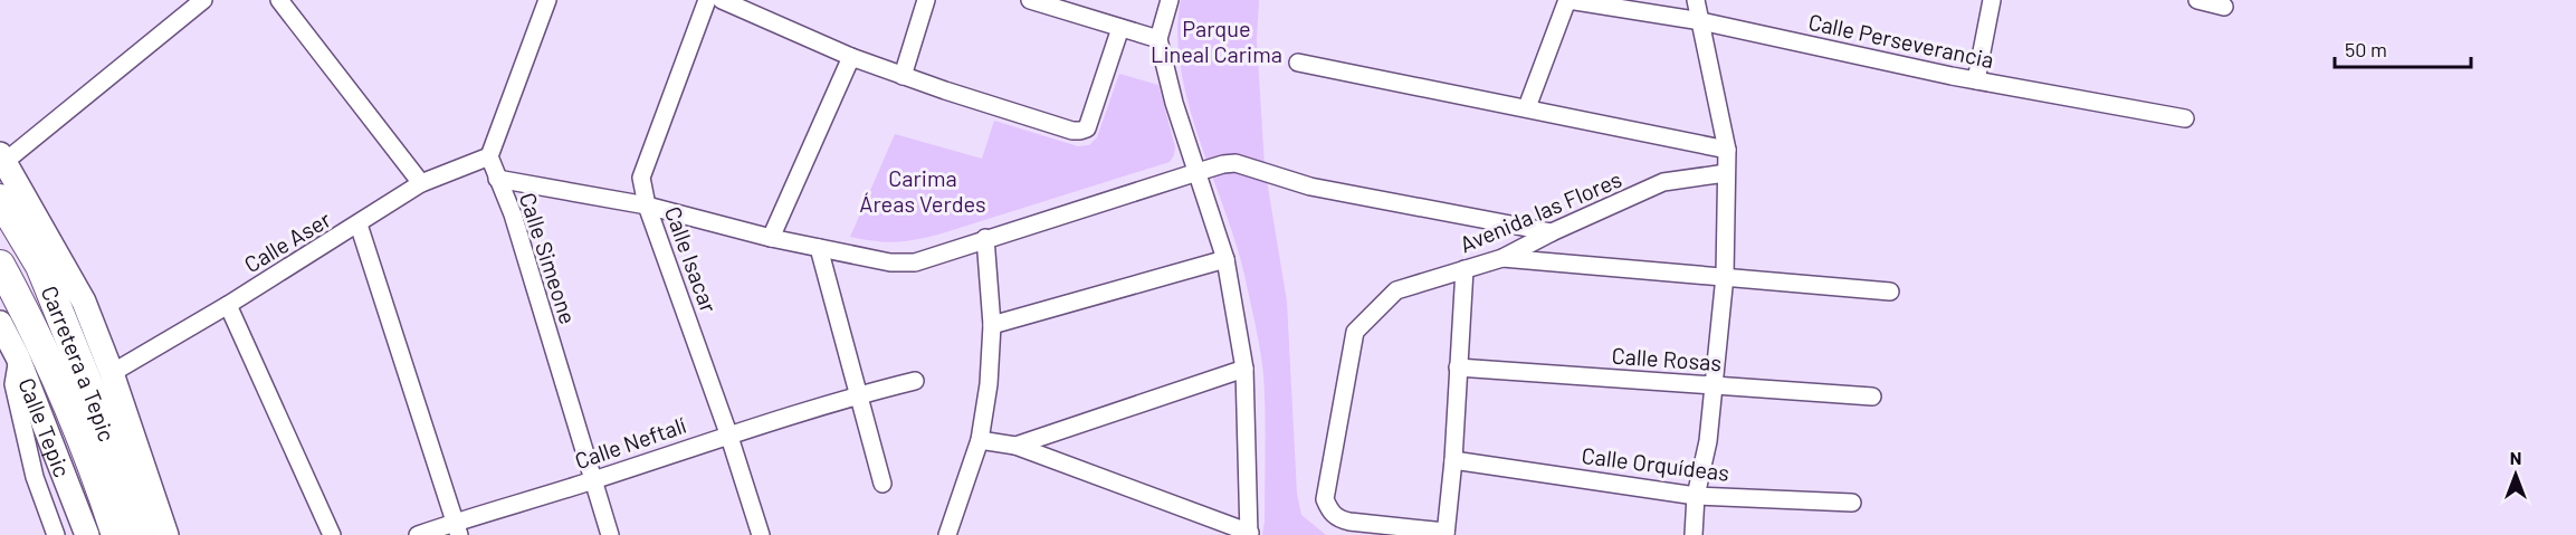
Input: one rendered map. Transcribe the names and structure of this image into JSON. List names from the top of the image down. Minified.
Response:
{"streets":{"highway":["Carretera a Tepic"],"main road":["Calle Tepic"],"street":["Calle Perseverancia","Avenida las Flores","Calle Aser","Calle Simeone","Calle Isacar","Calle Rosas","Calle Neftalí","Calle Orquídeas"]},"crossings":[["Calle Aser","Calle Simeone"],["Calle Simeone","Calle Neftalí"],["Calle Isacar","Calle Neftalí"]],"parks":["Parque Lineal Carima","Carima Áreas Verdes"],"scale_bar":"50 m","north":"top"}
